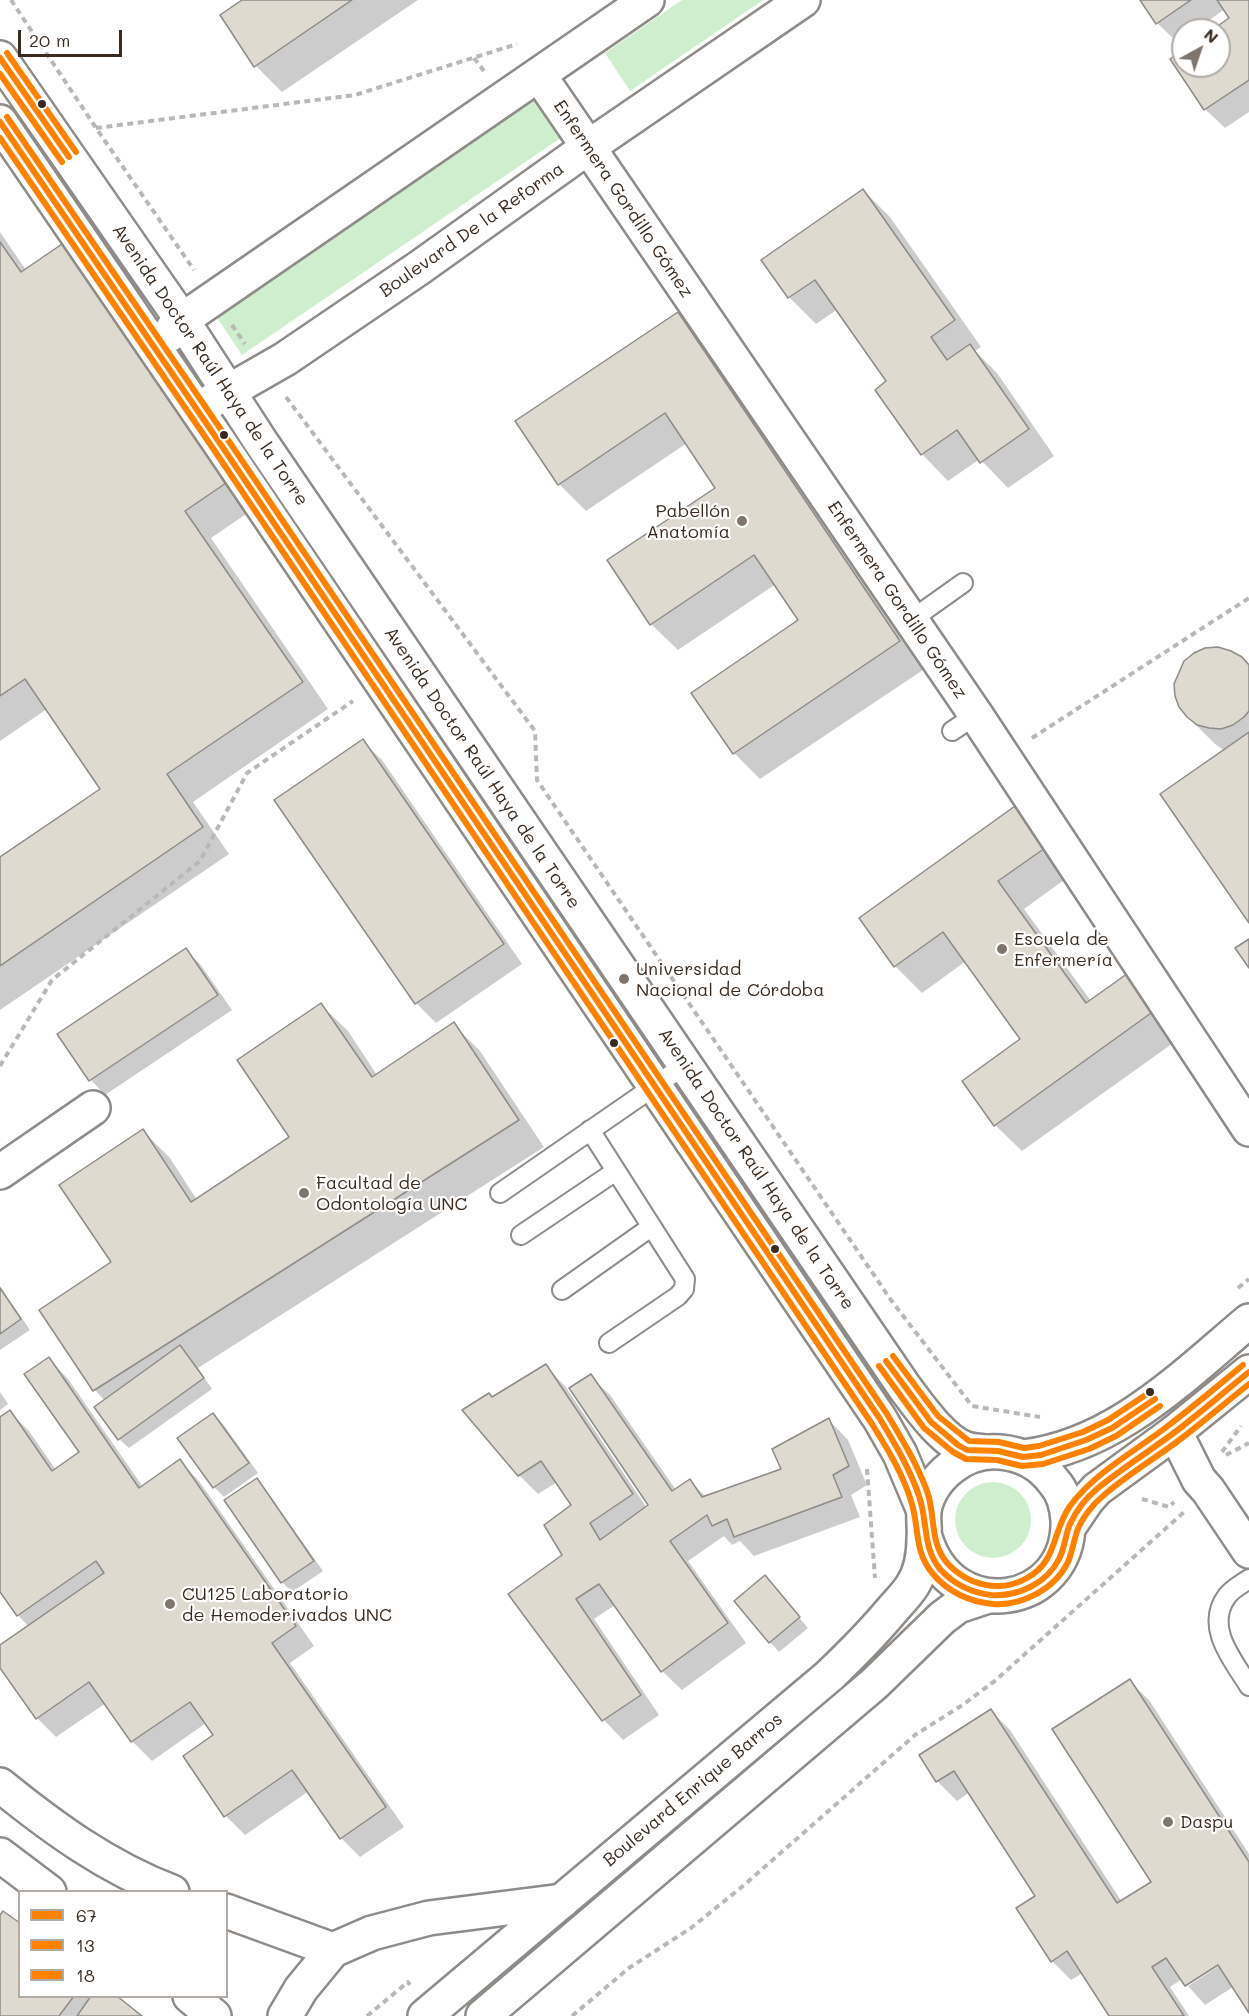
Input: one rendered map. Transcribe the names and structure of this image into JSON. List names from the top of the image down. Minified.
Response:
{"streets":{"street":["Enfermera Gordillo Gómez","Boulevard De la Reforma","Avenida Doctor Raúl Haya de la Torre","Boulevard Enrique Barros"]},"crossings":[["Enfermera Gordillo Gómez","Boulevard De la Reforma"],["Boulevard De la Reforma","Avenida Doctor Raúl Haya de la Torre"],["Avenida Doctor Raúl Haya de la Torre","Boulevard Enrique Barros"]],"places":["Pabellón Anatomía","Escuela de Enfermería","Universidad Nacional de Córdoba","Facultad de Odontología UNC","CU125 Laboratorio de Hemoderivados UNC","Daspu"],"lines":["transit line 18","transit line 67","transit line 13"],"legend":["67","13","18"],"scale_bar":"20 m","north":"top right"}
